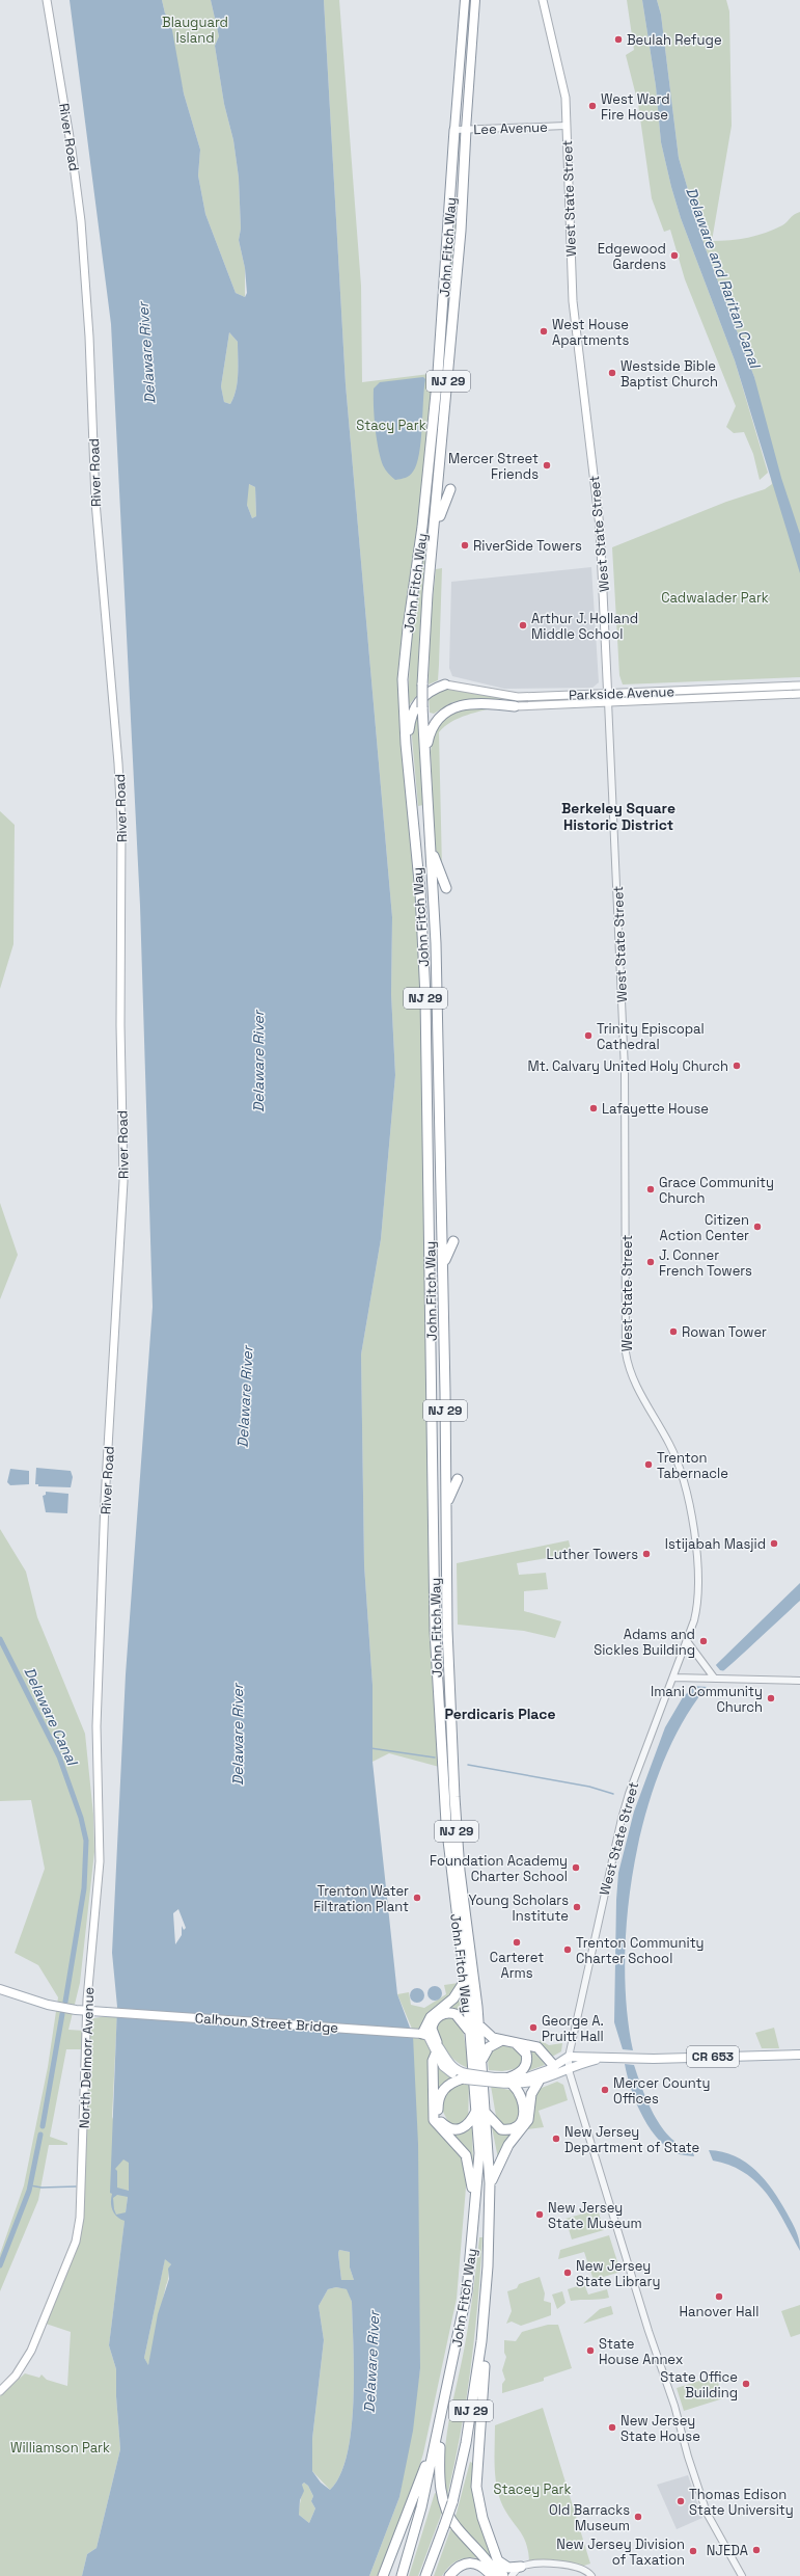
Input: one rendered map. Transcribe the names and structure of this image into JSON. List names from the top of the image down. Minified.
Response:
{"streets":{"highway":["John Fitch Way","NJ 29"],"main road":["River Road","West State Street","Parkside Avenue","Calhoun Street Bridge","CR 653","North Delmorr Avenue"],"street":["Lee Avenue"]},"crossings":[["Lee Avenue","West State Street"],["Lee Avenue","John Fitch Way"],["River Road","North Delmorr Avenue"],["West State Street","Parkside Avenue"],["Calhoun Street Bridge","North Delmorr Avenue"]],"districts":["Berkeley Square Historic District","Perdicaris Place"],"water":["Delaware and Raritan Canal","Delaware River","Delaware Canal"],"parks":["Blauguard Island","Stacy Park","Cadwalader Park","Williamson Park","Stacey Park"],"places":["Beulah Refuge","West Ward Fire House","Edgewood Gardens","West House Apartments","Westside Bible Baptist Church","Mercer Street Friends","RiverSide Towers","Arthur J. Holland Middle School","Trinity Episcopal Cathedral","Mt. Calvary United Holy Church","Lafayette House","Grace Community Church","Citizen Action Center","J. Conner French Towers","Rowan Tower","Trenton Tabernacle","Istijabah Masjid","Luther Towers","Adams and Sickles Building","Imani Community Church","Foundation Academy Charter School","Trenton Water Filtration Plant","Young Scholars Institute","Carteret Arms","Trenton Community Charter School","George A. Pruitt Hall","Mercer County Offices","New Jersey Department of State","New Jersey State Museum","New Jersey State Library","Hanover Hall","State House Annex","State Office Building","New Jersey State House","Thomas Edison State University","Old Barracks Museum","NJEDA","New Jersey Division of Taxation"]}
